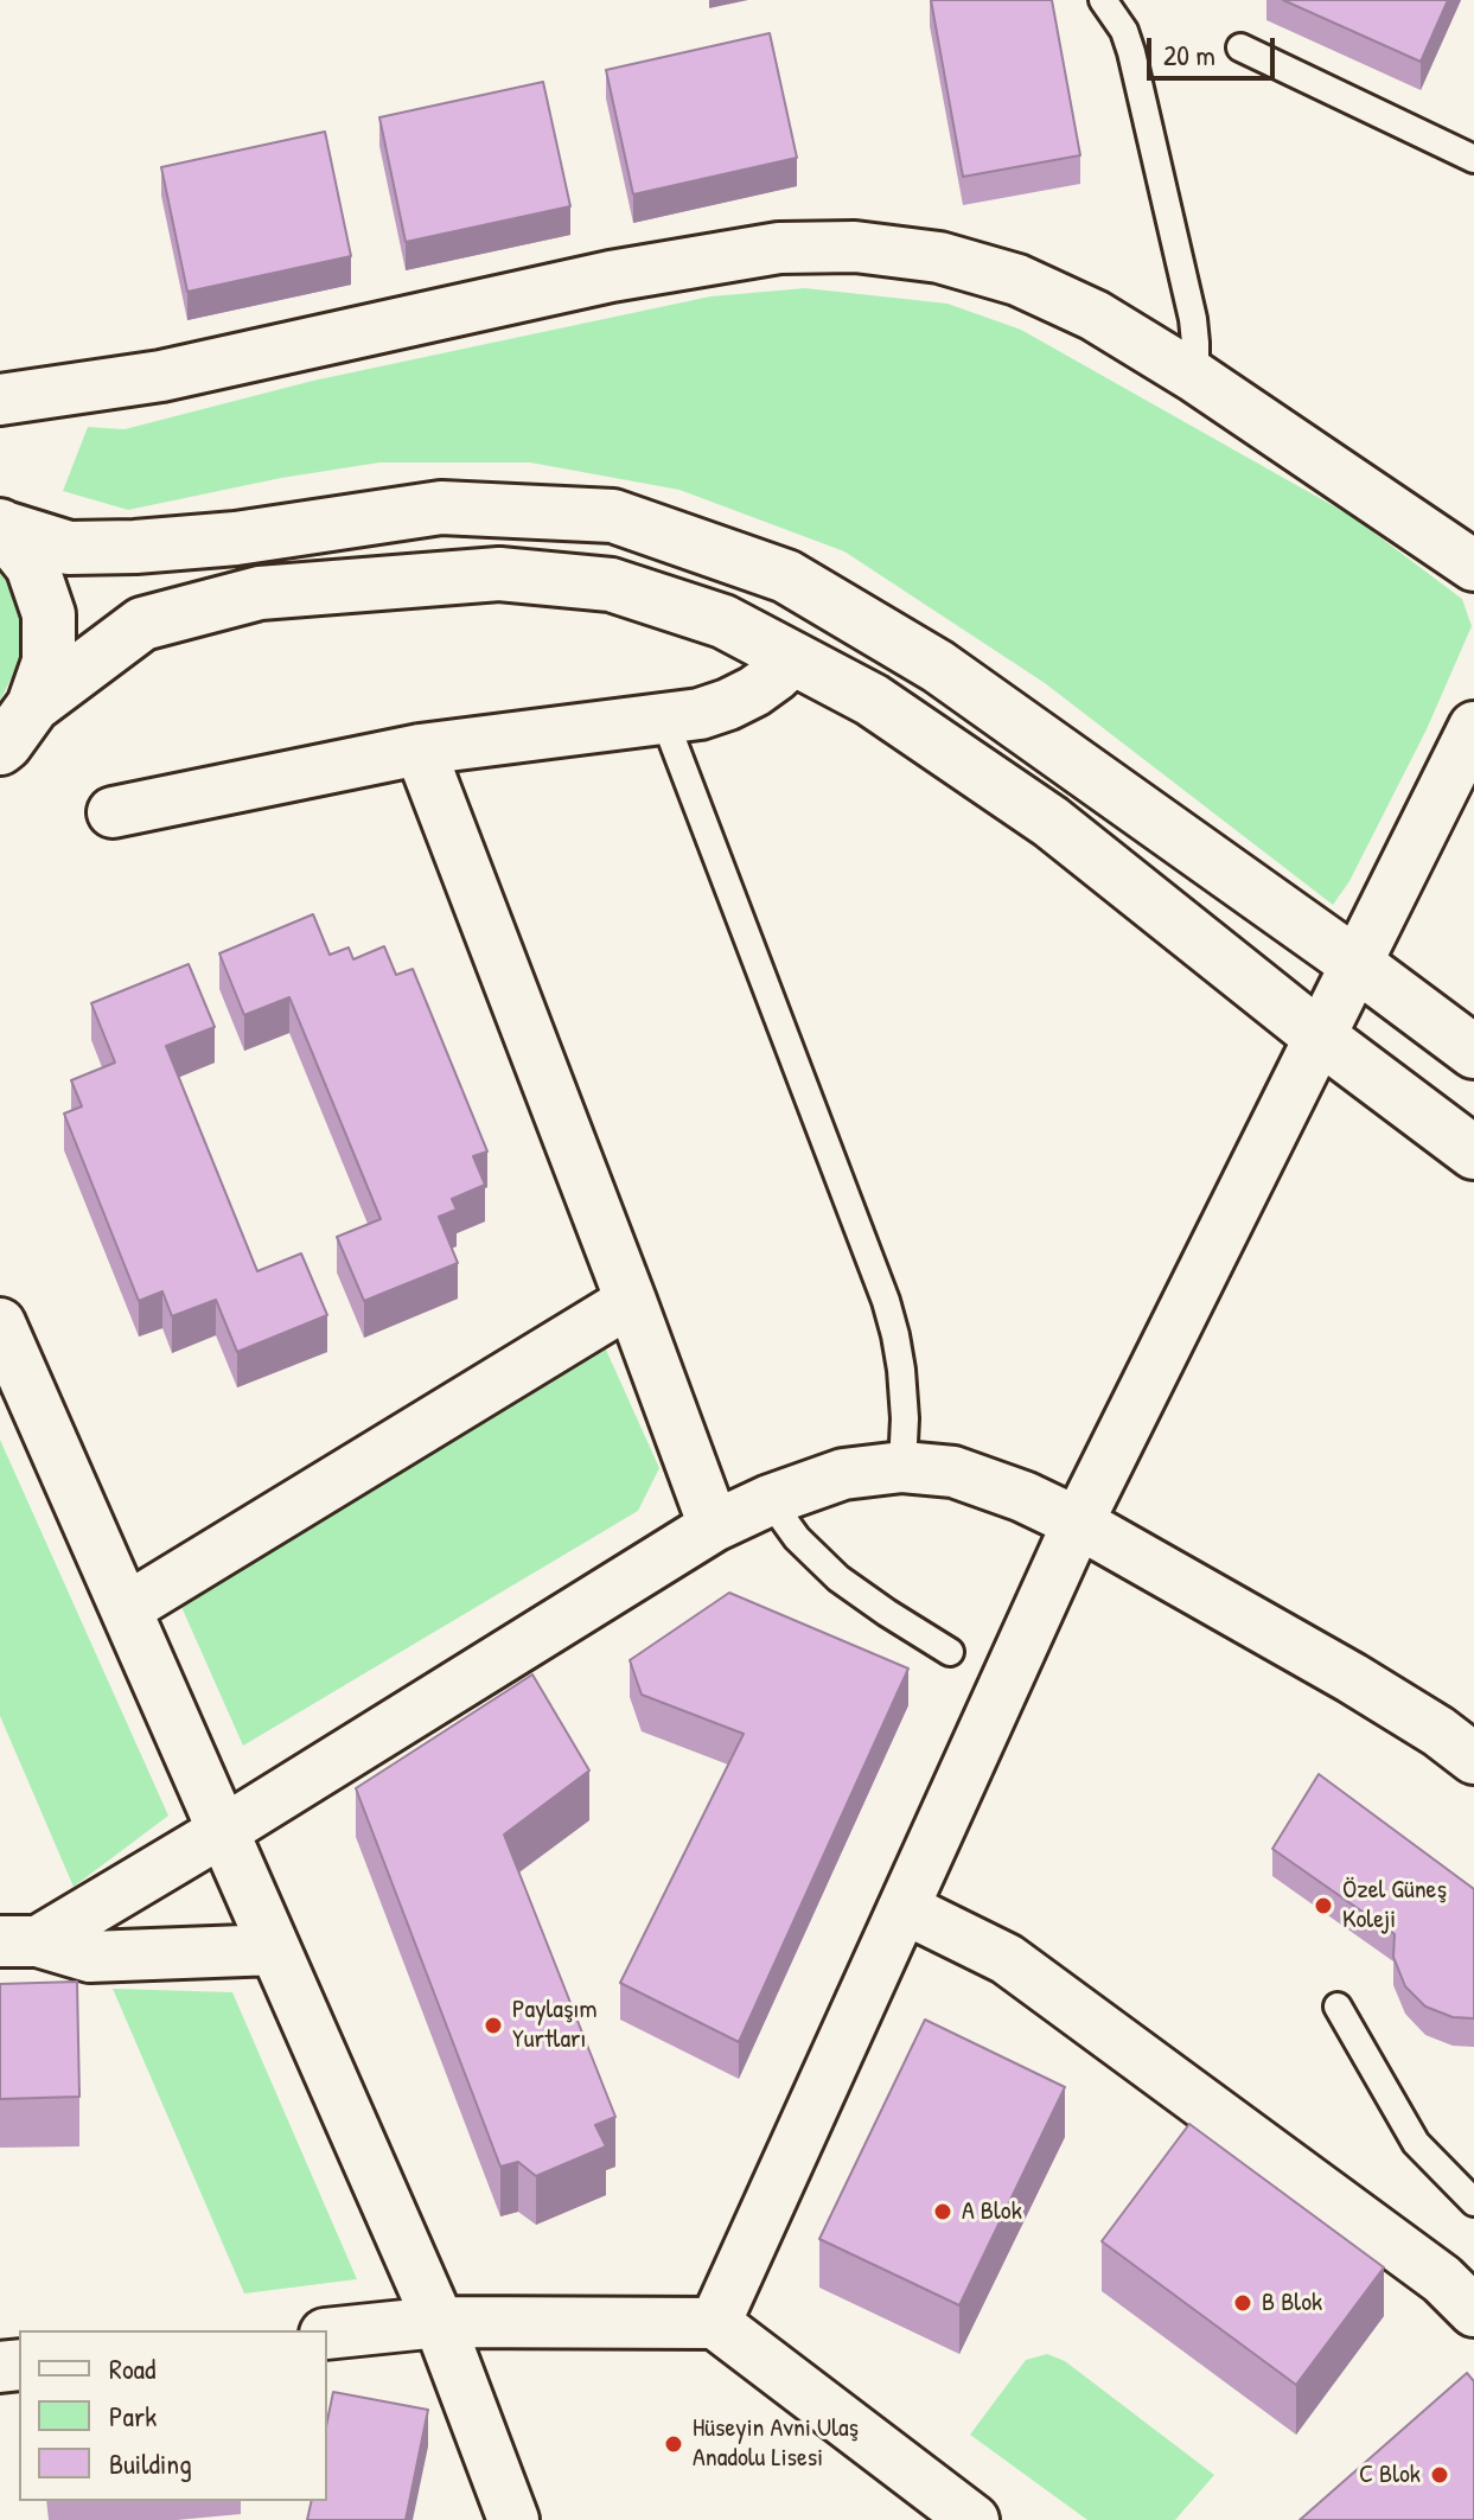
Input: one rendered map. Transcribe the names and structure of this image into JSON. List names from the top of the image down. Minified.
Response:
{"places":["Özel Güneş Koleji","Paylaşım Yurtları","A Blok","B Blok","Hüseyin Avni Ulaş Anadolu Lisesi","C Blok"],"legend":["Road","Park","Building"],"scale_bar":"20 m"}
